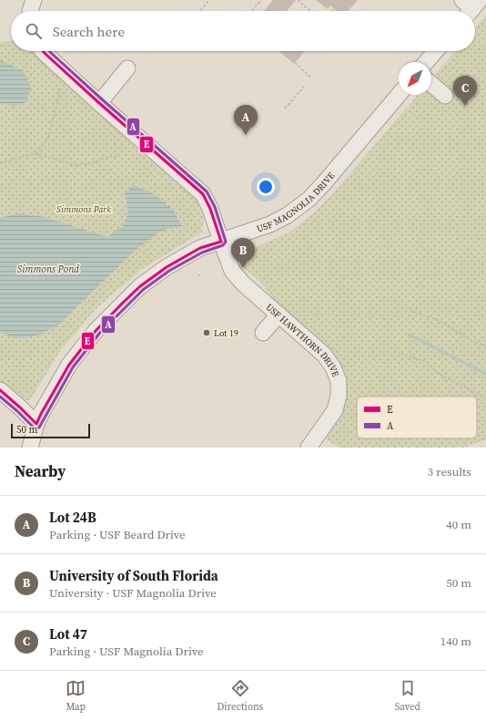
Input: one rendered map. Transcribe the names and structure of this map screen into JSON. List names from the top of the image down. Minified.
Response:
{"streets":{"street":["USF MAGNOLIA DRIVE","USF HAWTHORN DRIVE"]},"crossings":[["USF MAGNOLIA DRIVE","USF HAWTHORN DRIVE"]],"water":["Simmons Pond"],"parks":["Simmons Park"],"places":["Lot 19"],"lines":["transit line E","transit line A"],"legend":["E","A"],"scale_bar":"50 m","north":"bottom left","page":{"search":"Search here","pins":["C","A","B"],"scale":"50 m","heading":["Nearby","3 results"],"list":[{"mark":"A","name":"Lot 24B","note":"Parking · USF Beard Drive","value":"40 m"},{"mark":"B","name":"University of South Florida","note":"University · USF Magnolia Drive","value":"50 m"},{"mark":"C","name":"Lot 47","note":"Parking · USF Magnolia Drive","value":"140 m"}],"nav":["Map","Directions","Saved"]}}
